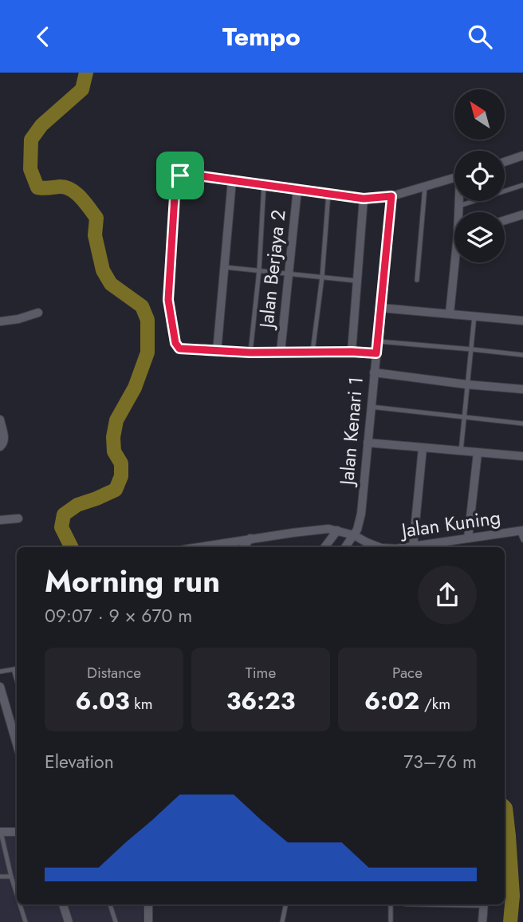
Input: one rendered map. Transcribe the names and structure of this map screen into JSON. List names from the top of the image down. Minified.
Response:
{"streets":{"street":["Jalan Berjaya 2","Jalan Kenari 1","Jalan Kuning"]},"crossings":[["Jalan Kenari 1","Jalan Kuning"]],"north":"top left","page":{"header":"Tempo","heading":["Morning run","09:07 · 9 × 670 m"],"stats":[["Distance","6.03 km"],["Time","36:23"],["Pace","6:02 /km"]],"chart":["Elevation","73–76 m"]}}
